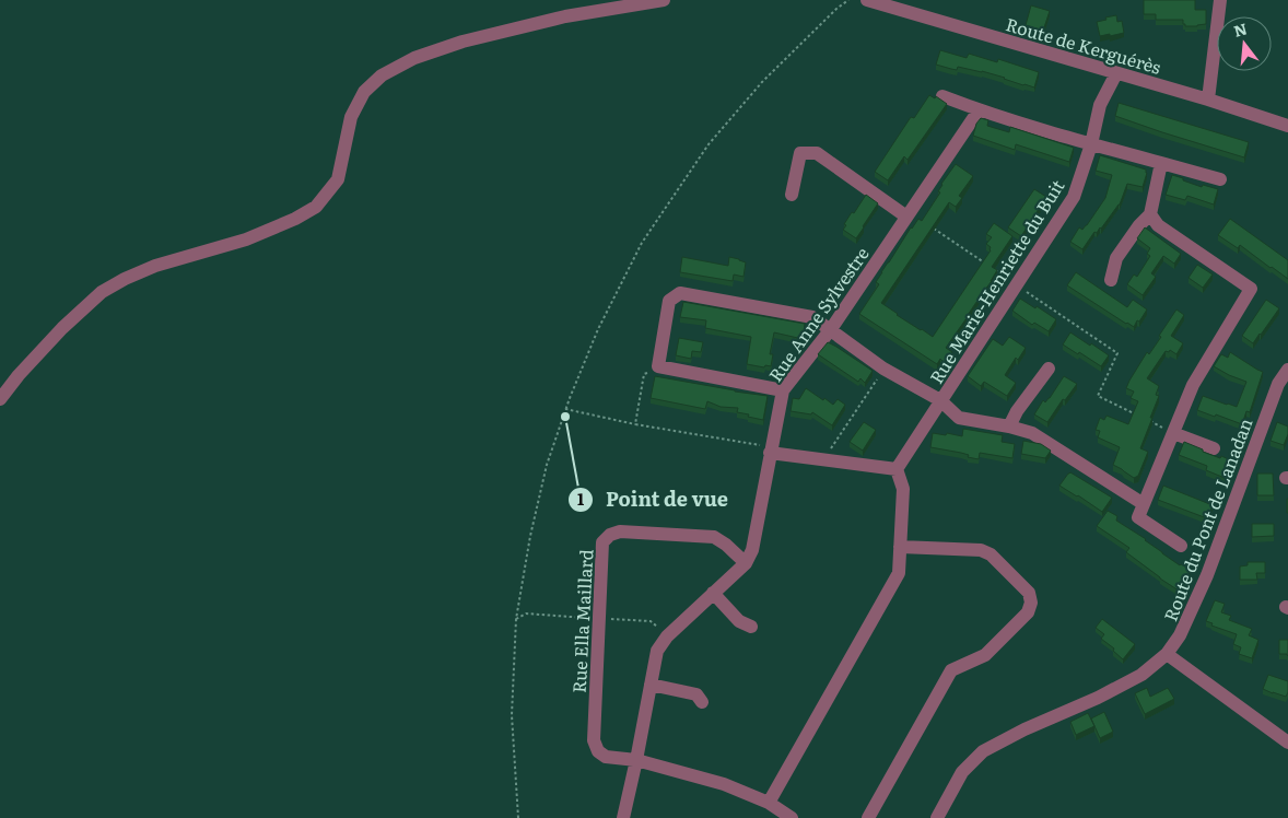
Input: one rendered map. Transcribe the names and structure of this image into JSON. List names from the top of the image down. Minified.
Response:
{"streets":{"street":["Route de Kerguérès","Rue Marie-Henriette du Buit","Rue Anne Sylvestre","Route du Pont de Lanadan","Rue Ella Maillard"]},"crossings":[["Route de Kerguérès","Rue Marie-Henriette du Buit"],["Rue Anne Sylvestre","Rue Ella Maillard"]],"places":["Point de vue"],"north":"top"}
